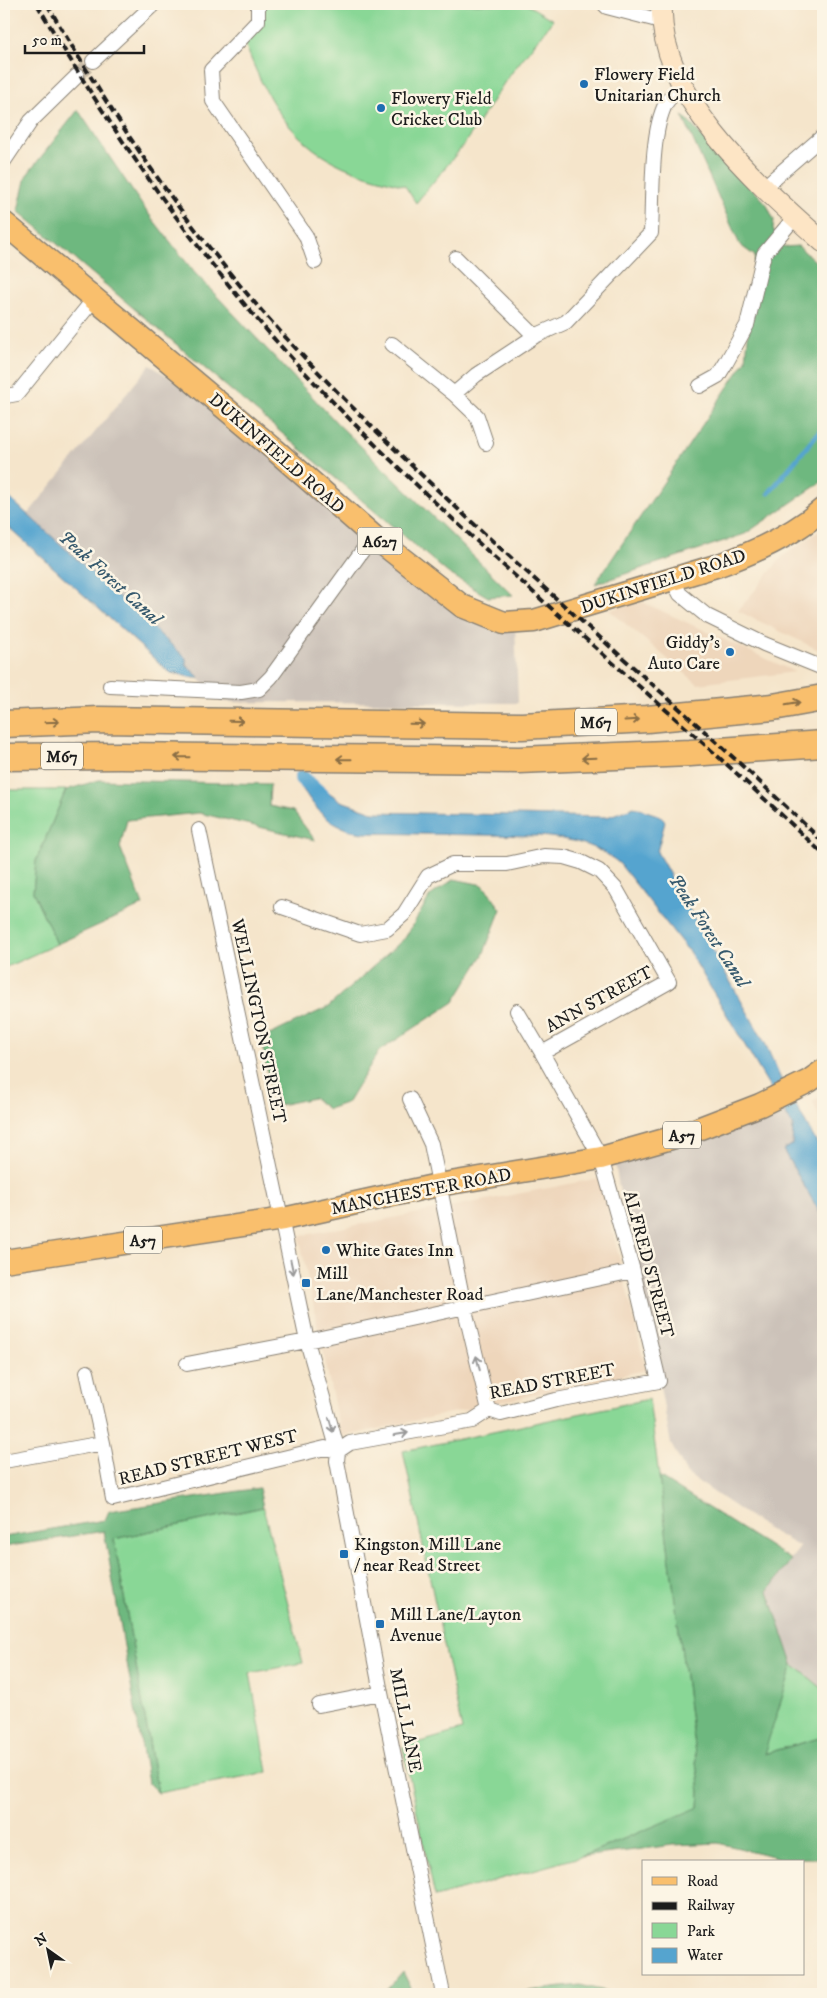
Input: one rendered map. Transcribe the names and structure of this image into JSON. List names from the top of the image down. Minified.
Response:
{"streets":{"highway":["M67"],"main road":["DUKINFIELD ROAD","A627","A57","MANCHESTER ROAD"],"street":["ANN STREET","WELLINGTON STREET","ALFRED STREET","READ STREET","READ STREET WEST","MILL LANE"]},"crossings":[["ANN STREET","MANCHESTER ROAD"],["ANN STREET","ALFRED STREET"],["WELLINGTON STREET","MANCHESTER ROAD"],["WELLINGTON STREET","MILL LANE"],["MANCHESTER ROAD","ALFRED STREET"],["MANCHESTER ROAD","MILL LANE"],["ALFRED STREET","READ STREET"],["READ STREET","READ STREET WEST"],["READ STREET","MILL LANE"],["READ STREET WEST","MILL LANE"]],"water":["Peak Forest Canal"],"places":{"other":["Flowery Field Unitarian Church","Flowery Field Cricket Club","Giddy's Auto Care","White Gates Inn"],"transit":["Mill Lane/Manchester Road","Kingston, Mill Lane / near Read Street","Mill Lane/Layton Avenue"]},"legend":["Road","Railway","Park","Water"],"scale_bar":"50 m","north":"top left"}
